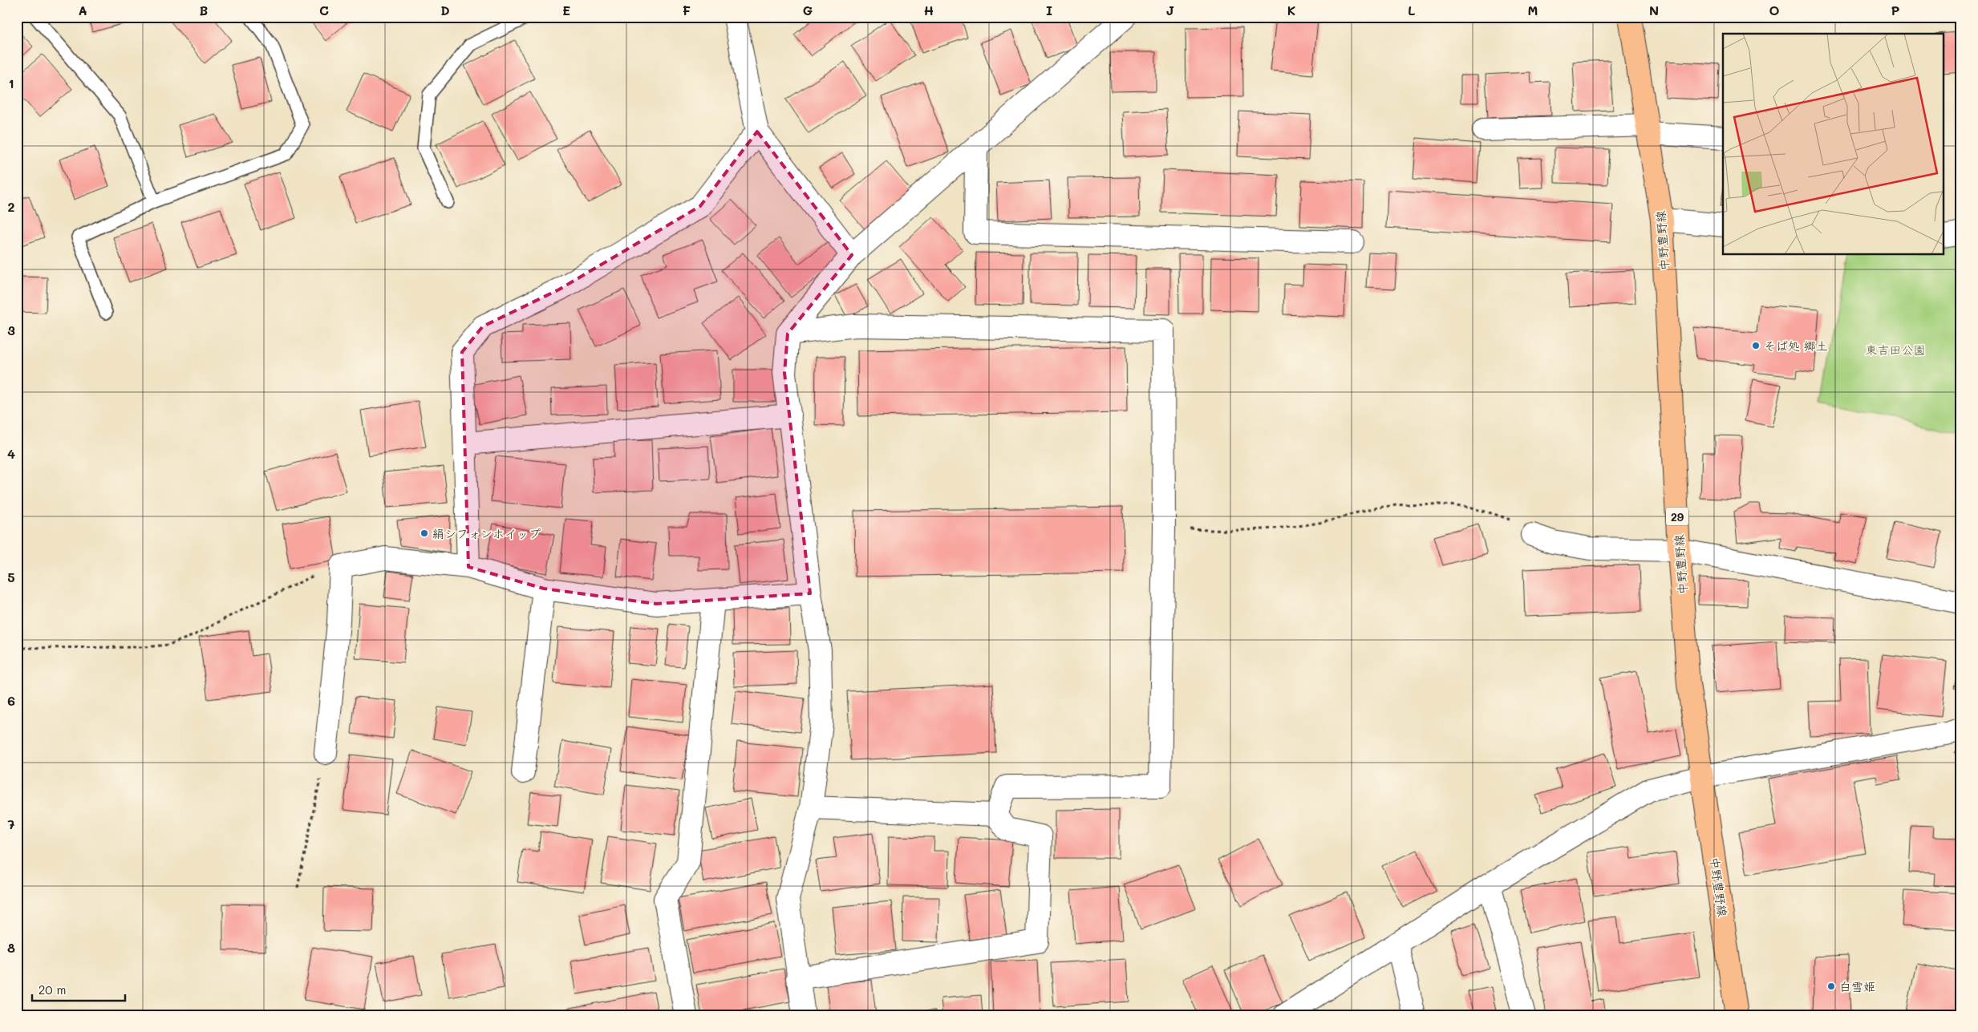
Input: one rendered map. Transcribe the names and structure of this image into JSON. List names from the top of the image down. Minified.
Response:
{"streets":{"main road":["中野豊野線","29"]},"parks":["東吉田公園"],"places":["そば処 郷土","絹シフォンホイップ","白雪姫"],"scale_bar":"20 m","grid":{"columns":["A","B","C","D","E","F","G","H","I","J","K","L","M","N","O","P"],"rows":["1","2","3","4","5","6","7","8"]}}
